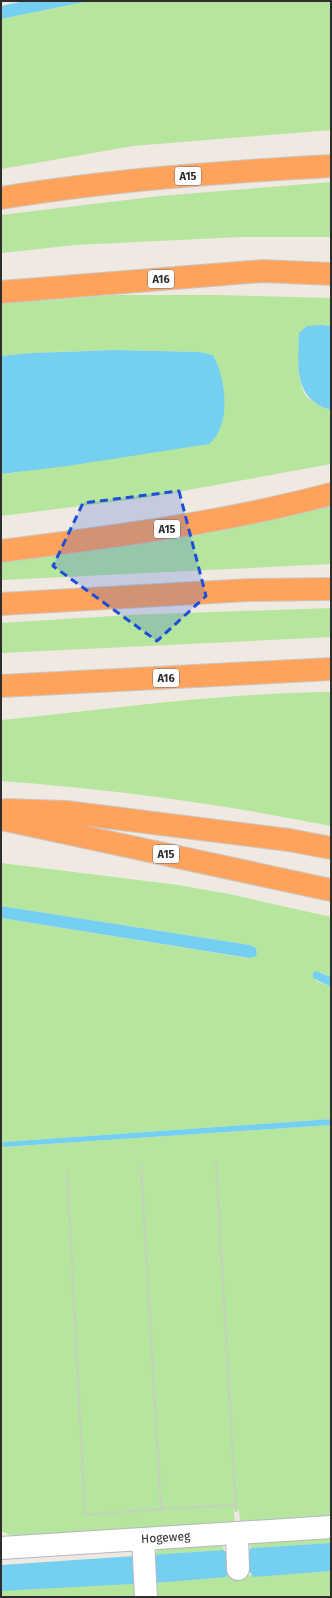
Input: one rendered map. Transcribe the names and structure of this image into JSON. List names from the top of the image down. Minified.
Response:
{"streets":{"highway":["A15","A16"],"street":["Hogeweg"]}}
